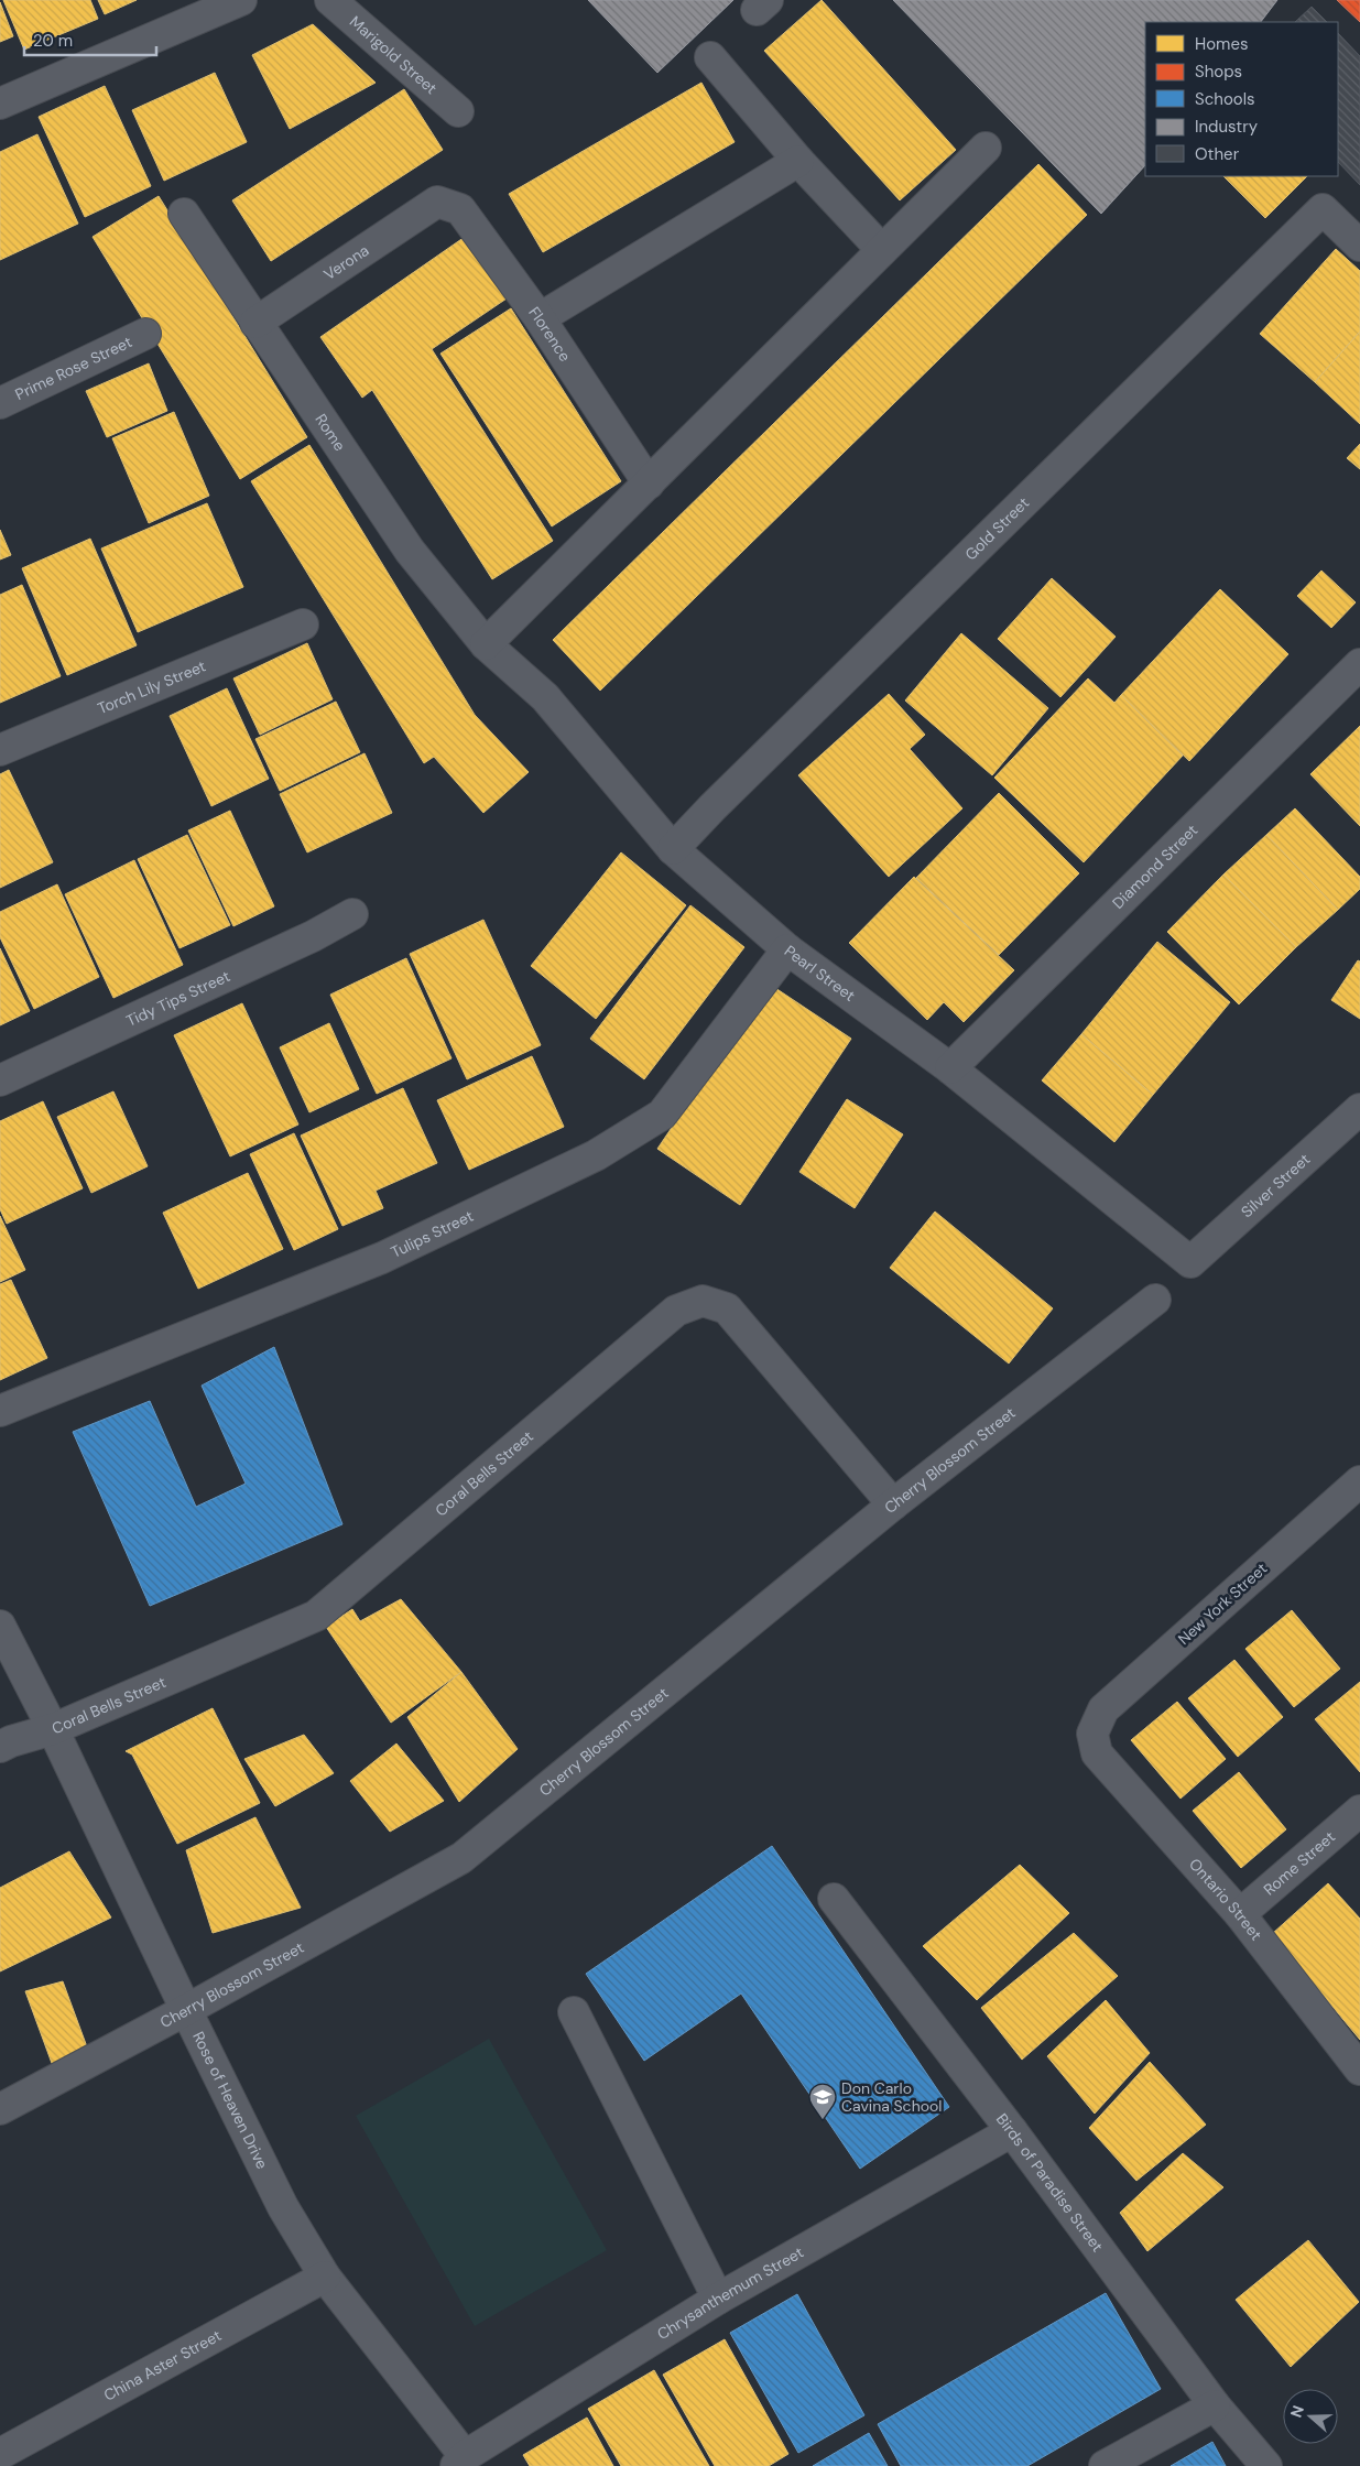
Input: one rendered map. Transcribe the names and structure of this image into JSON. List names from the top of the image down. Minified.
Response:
{"streets":{"street":["Marigold Street","Verona","Florence","Prime Rose Street","Rome","Gold Street","Torch Lily Street","Diamond Street","Pearl Street","Tidy Tips Street","Silver Street","Tulips Street","Cherry Blossom Street","Coral Bells Street","New York Street","Rome Street","Ontario Street","Rose of Heaven Drive","Birds of Paradise Street","Chrysanthemum Street","China Aster Street"]},"crossings":[["Verona","Florence"],["Verona","Rome"],["Rome","Pearl Street"],["Gold Street","Pearl Street"],["Diamond Street","Pearl Street"],["Pearl Street","Silver Street"],["Pearl Street","Tulips Street"],["Cherry Blossom Street","Coral Bells Street"],["Cherry Blossom Street","Rose of Heaven Drive"],["Coral Bells Street","Rose of Heaven Drive"],["New York Street","Ontario Street"],["Rome Street","Ontario Street"],["Rose of Heaven Drive","Chrysanthemum Street"],["Rose of Heaven Drive","China Aster Street"],["Birds of Paradise Street","Chrysanthemum Street"]],"places":{"school or university":["Don Carlo Cavina School"]},"legend":["Homes","Shops","Schools","Industry","Other"],"scale_bar":"20 m","north":"left"}
